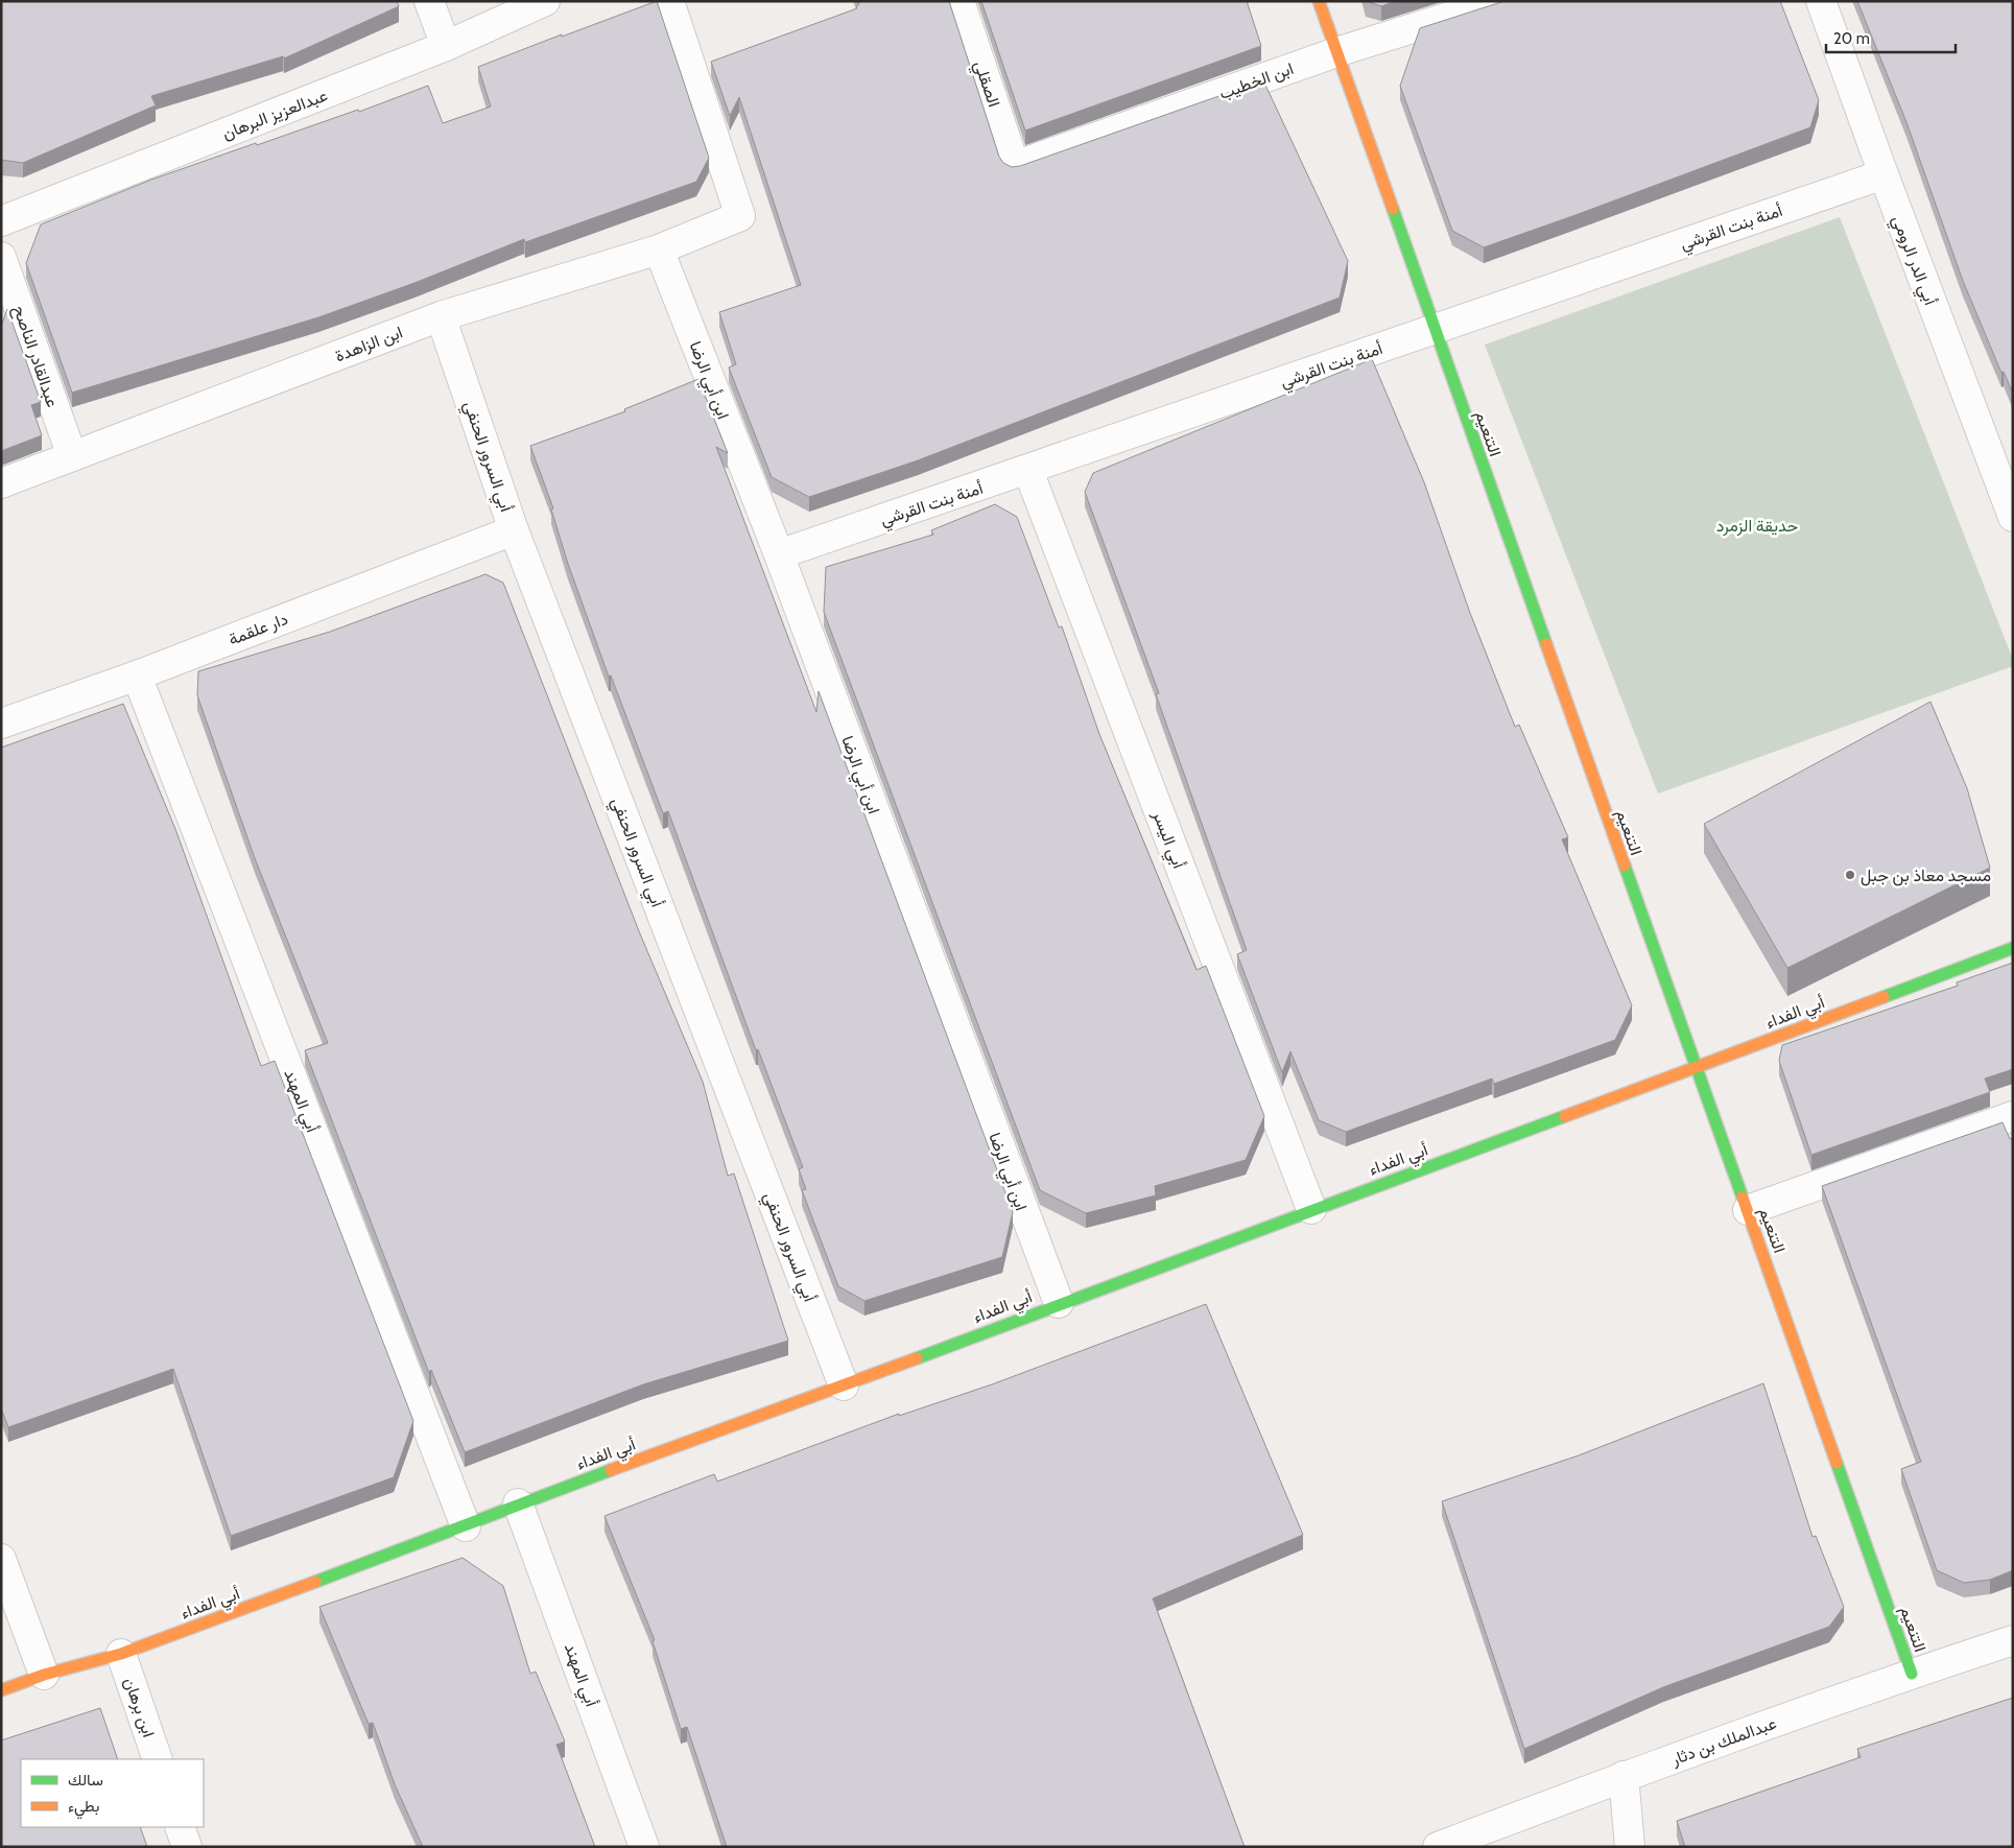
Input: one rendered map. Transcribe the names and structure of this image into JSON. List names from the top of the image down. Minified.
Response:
{"streets":{"street":["ابن الخطيب","الصقلي","عبدالعزيز البرهان","أمنة بنت القرشي","أبي الدر الرومي","ابن الزاهدة","عبدالقادر الناصح","ابن أبي الرضا","التنعيم","أبي السرور الحنفي","دار علقمة","أبي اليسر","أبي الفداء","أبي المهند","ابن برهان","عبدالملك بن دثار"]},"crossings":[["ابن الخطيب","الصقلي"],["ابن الخطيب","التنعيم"],["أمنة بنت القرشي","أبي الدر الرومي"],["أمنة بنت القرشي","ابن أبي الرضا"],["أمنة بنت القرشي","التنعيم"],["أمنة بنت القرشي","أبي اليسر"],["ابن الزاهدة","عبدالقادر الناصح"],["ابن الزاهدة","ابن أبي الرضا"],["ابن الزاهدة","أبي السرور الحنفي"],["ابن أبي الرضا","أبي الفداء"],["التنعيم","أبي الفداء"],["التنعيم","عبدالملك بن دثار"],["أبي السرور الحنفي","دار علقمة"],["أبي السرور الحنفي","أبي الفداء"],["دار علقمة","أبي المهند"],["أبي اليسر","أبي الفداء"],["أبي الفداء","أبي المهند"],["أبي الفداء","ابن برهان"]],"parks":["حديقة الزمرد"],"places":["مسجد معاذ بن جبل"],"legend":["سالك","بطيء"],"scale_bar":"20 m"}
